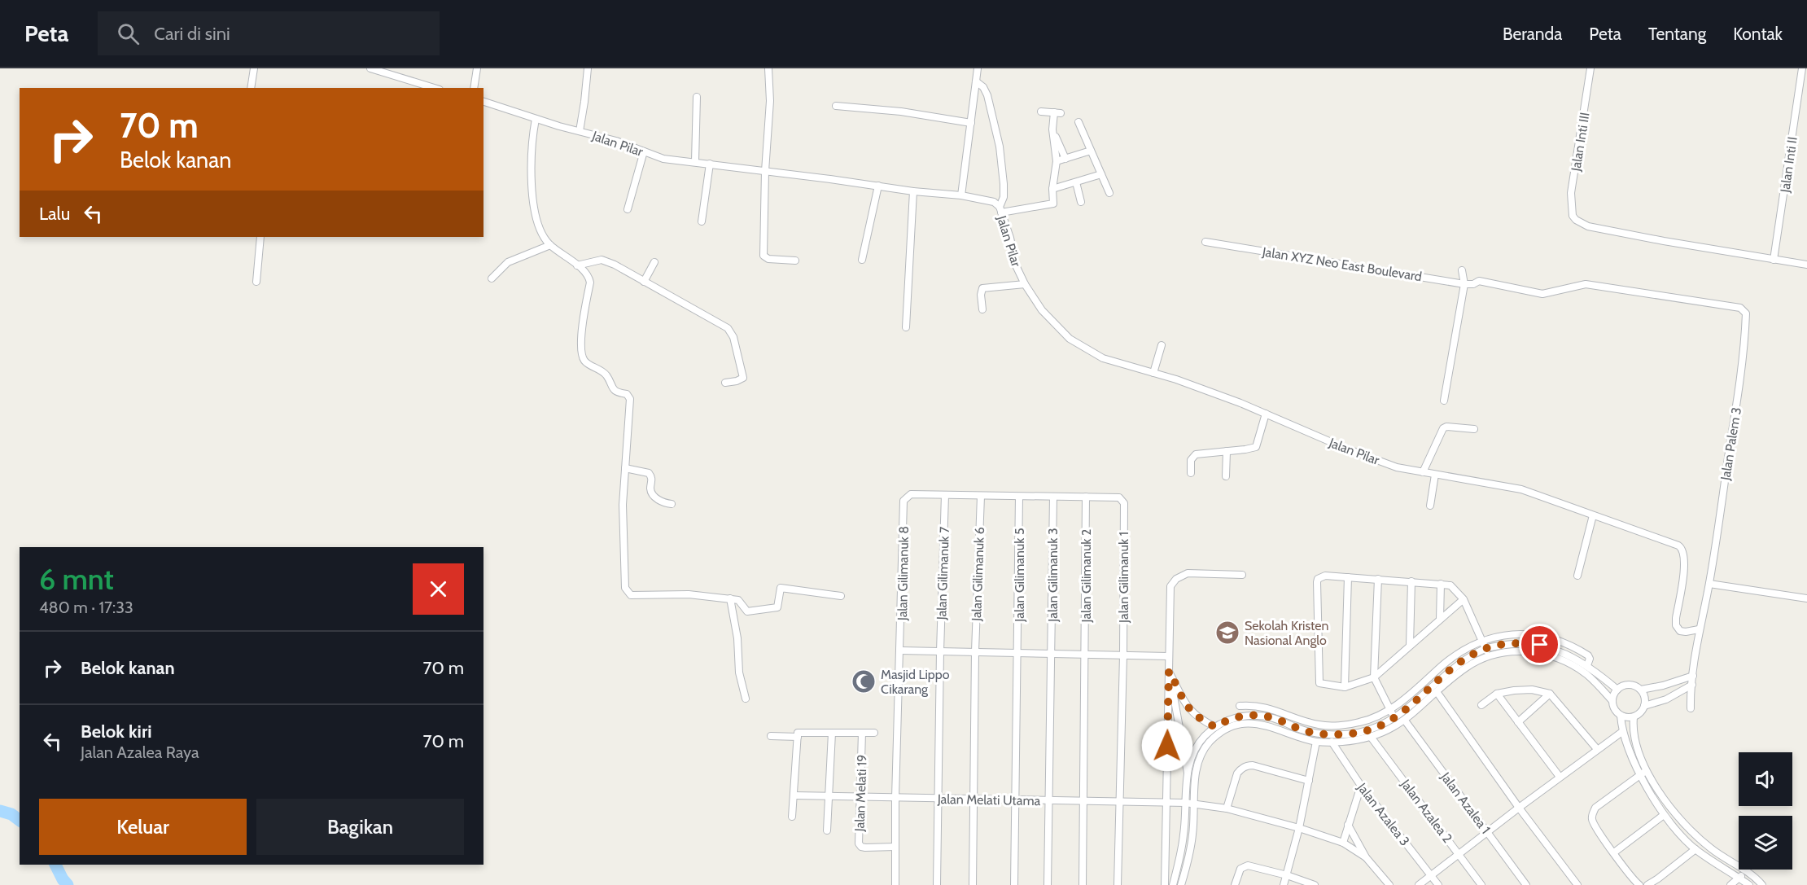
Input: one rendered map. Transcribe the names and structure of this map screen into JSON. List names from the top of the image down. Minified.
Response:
{"streets":{"street":["Jalan Inti III","Jalan Pilar","Jalan Inti II","Jalan XYZ Neo East Boulevard","Jalan Palem 3","Jalan Gilimanuk 8","Jalan Gilimanuk 7","Jalan Gilimanuk 6","Jalan Gilimanuk 5","Jalan Gilimanuk 3","Jalan Gilimanuk 2","Jalan Gilimanuk 1","Jalan Melati 19","Jalan Melati Utama","Jalan Azalea 1","Jalan Azalea 2","Jalan Azalea 3"]},"crossings":[["Jalan Inti III","Jalan Inti II"],["Jalan XYZ Neo East Boulevard","Jalan Palem 3"],["Jalan Gilimanuk 8","Jalan Gilimanuk 7"],["Jalan Gilimanuk 8","Jalan Melati 19"],["Jalan Gilimanuk 8","Jalan Melati Utama"],["Jalan Gilimanuk 7","Jalan Melati Utama"],["Jalan Gilimanuk 6","Jalan Melati Utama"],["Jalan Gilimanuk 5","Jalan Melati Utama"],["Jalan Gilimanuk 3","Jalan Melati Utama"],["Jalan Gilimanuk 2","Jalan Gilimanuk 1"],["Jalan Gilimanuk 2","Jalan Melati Utama"],["Jalan Gilimanuk 1","Jalan Melati Utama"],["Jalan Melati 19","Jalan Melati Utama"]],"places":{"school or university":["Sekolah Kristen Nasional Anglo"],"mosque":["Masjid Lippo Cikarang"]},"page":{"header":"Peta","search":"Cari di sini","nav":["Beranda","Peta","Tentang","Kontak"],"turn":["70 m","Belok kanan"],"then":"Lalu","heading":["6 mnt","480 m · 17:33"],"list":[{"name":"Belok kanan","value":"70 m"},{"name":"Belok kiri","note":"Jalan Azalea Raya","value":"70 m"}],"buttons":["Keluar","Bagikan"]}}
